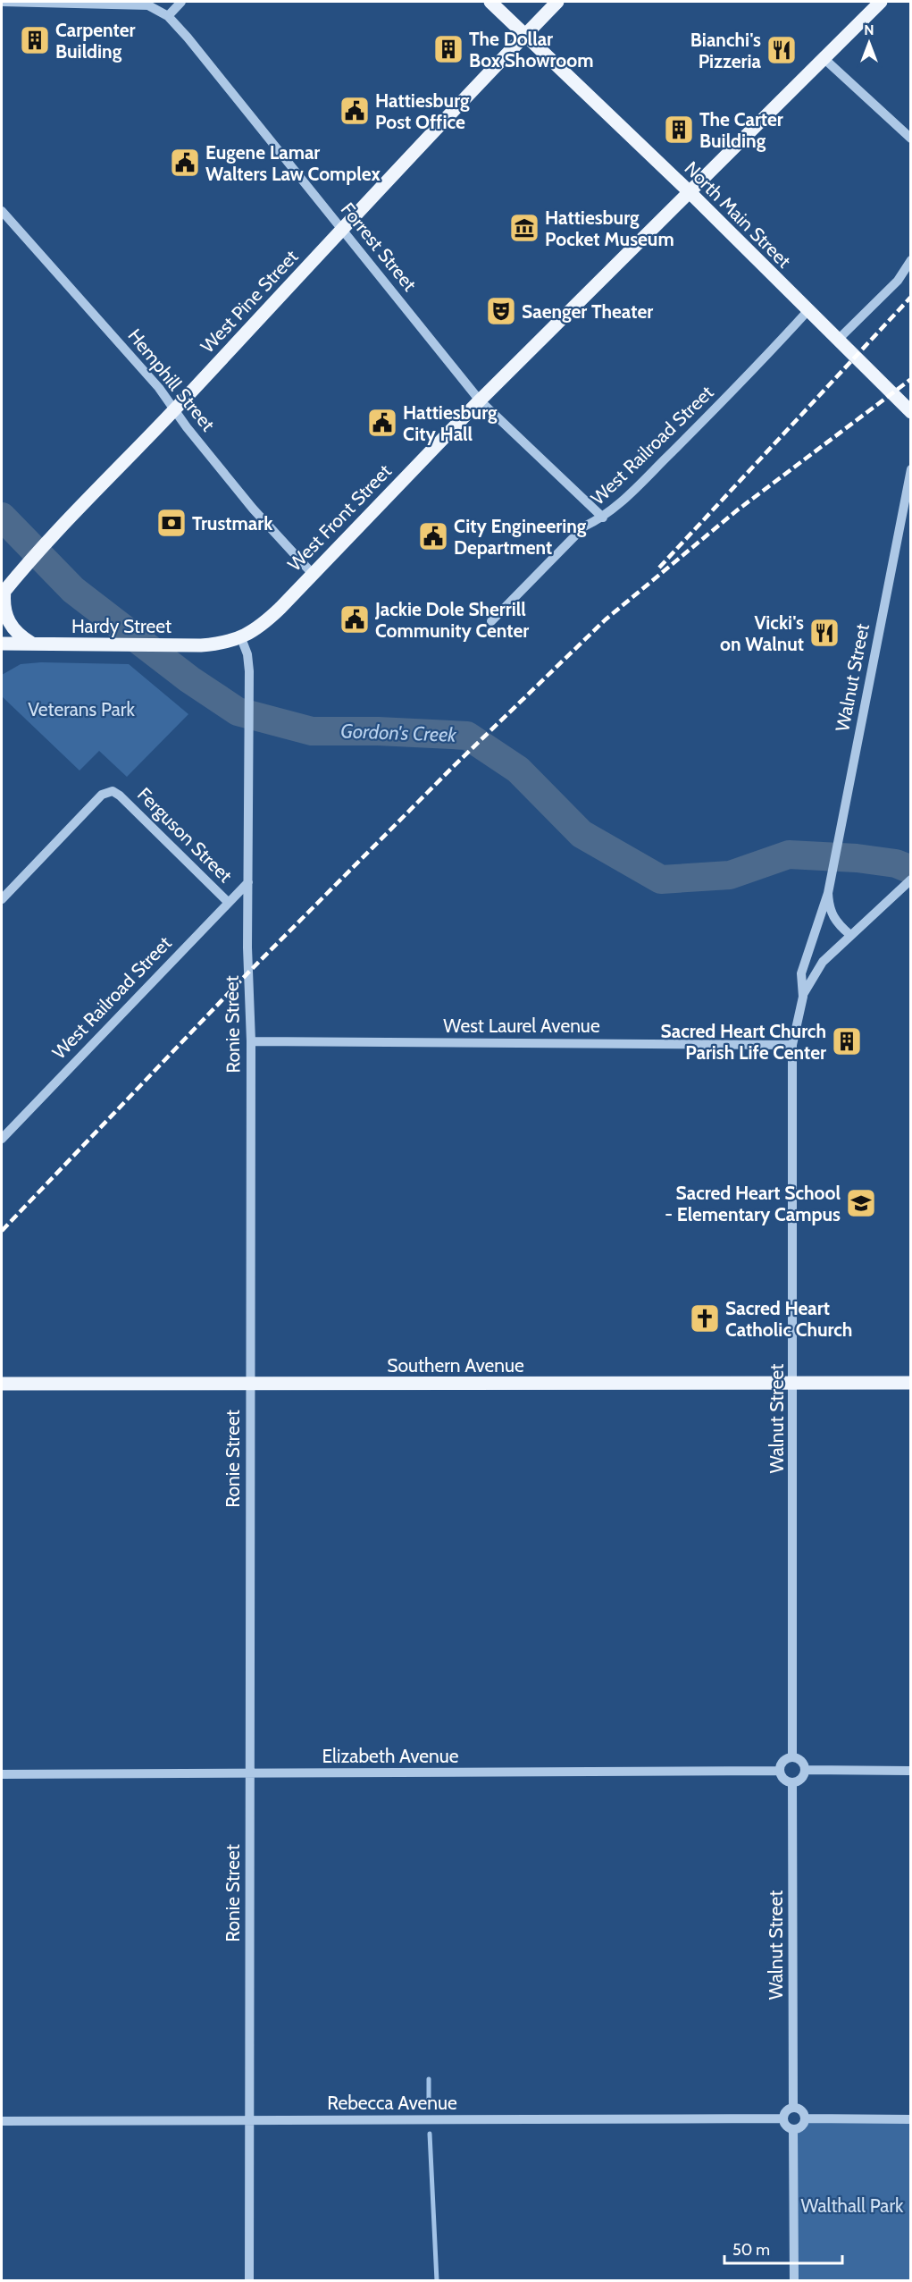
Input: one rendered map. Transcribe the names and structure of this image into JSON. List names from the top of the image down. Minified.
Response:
{"streets":{"main road":["North Main Street","West Pine Street","West Front Street","Hardy Street","Southern Avenue"],"street":["Forrest Street","Hemphill Street","West Railroad Street","Walnut Street","Ferguson Street","Ronie Street","West Laurel Avenue","Elizabeth Avenue","Rebecca Avenue"]},"crossings":[["North Main Street","West Pine Street"],["North Main Street","West Railroad Street"],["North Main Street","West Front Street"],["Forrest Street","West Pine Street"],["Forrest Street","West Railroad Street"],["Forrest Street","West Front Street"],["West Pine Street","Hemphill Street"],["Hemphill Street","West Front Street"],["West Railroad Street","Ferguson Street"],["West Railroad Street","Ronie Street"],["West Front Street","Hardy Street"],["West Front Street","Ronie Street"],["Hardy Street","Ronie Street"],["Walnut Street","West Laurel Avenue"],["Walnut Street","Southern Avenue"],["Walnut Street","Elizabeth Avenue"],["Walnut Street","Rebecca Avenue"],["Ronie Street","West Laurel Avenue"],["Ronie Street","Southern Avenue"],["Ronie Street","Elizabeth Avenue"],["Ronie Street","Rebecca Avenue"]],"water":["Gordon's Creek"],"parks":["Veterans Park","Walthall Park"],"places":{"building":["Carpenter Building","The Dollar Box Showroom","The Carter Building","Sacred Heart Church Parish Life Center"],"restaurant":["Bianchi's Pizzeria","Vicki's on Walnut"],"public building":["Hattiesburg Post Office","Eugene Lamar Walters Law Complex","Hattiesburg City Hall","City Engineering Department","Jackie Dole Sherrill Community Center"],"museum":["Hattiesburg Pocket Museum"],"theatre":["Saenger Theater"],"bank":["Trustmark"],"school or university":["Sacred Heart School - Elementary Campus"],"church":["Sacred Heart Catholic Church"]},"scale_bar":"50 m","north":"top"}
